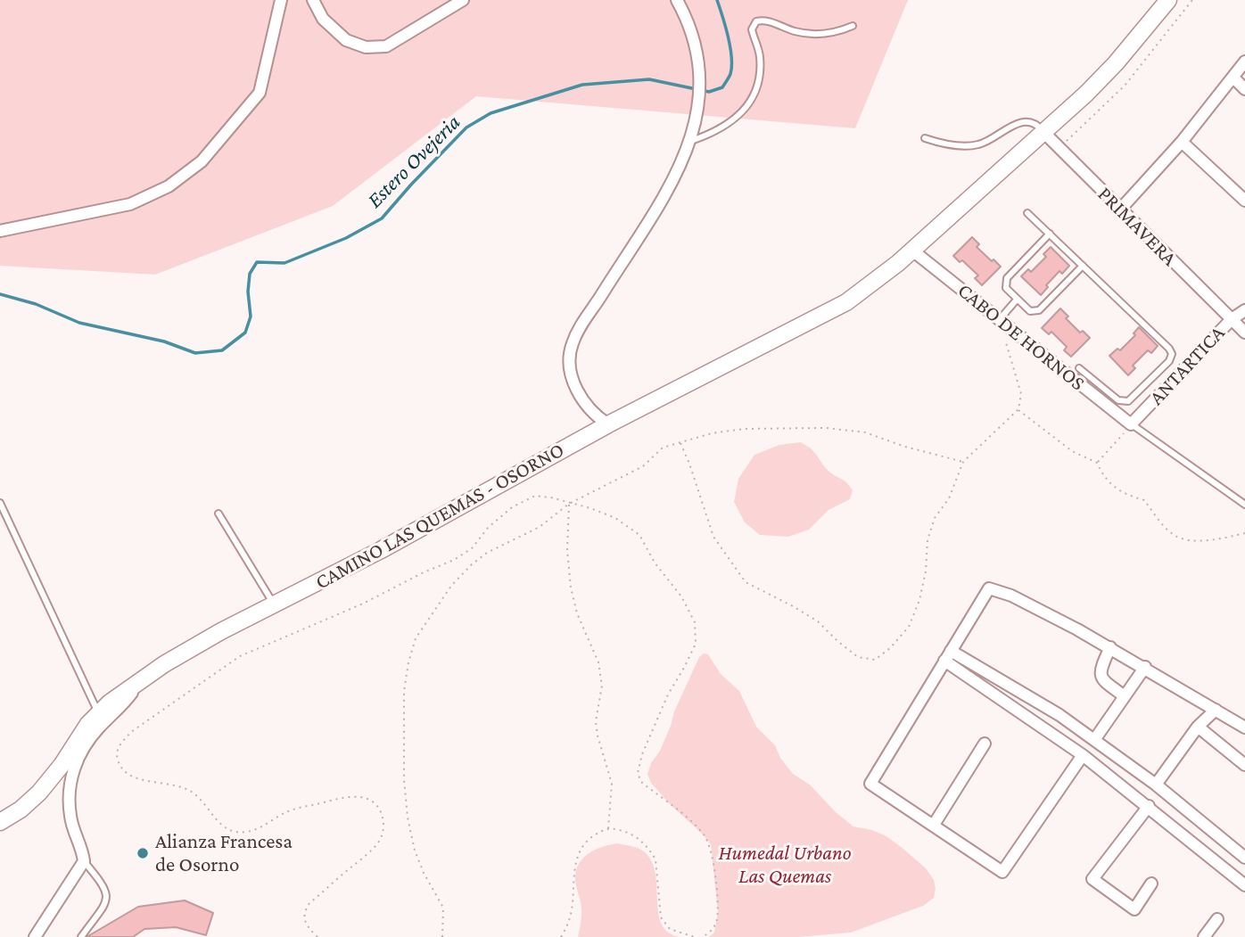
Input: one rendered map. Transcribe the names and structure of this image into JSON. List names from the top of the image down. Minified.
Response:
{"streets":{"main road":["CAMINO LAS QUEMAS - OSORNO"],"street":["PRIMAVERA","CABO DE HORNOS","ANTARTICA"]},"crossings":[["PRIMAVERA","ANTARTICA"],["PRIMAVERA","CAMINO LAS QUEMAS - OSORNO"],["CABO DE HORNOS","ANTARTICA"],["CABO DE HORNOS","CAMINO LAS QUEMAS - OSORNO"]],"water":["Estero Ovejeria"],"parks":["Humedal Urbano Las Quemas"],"places":["Alianza Francesa de Osorno"]}
